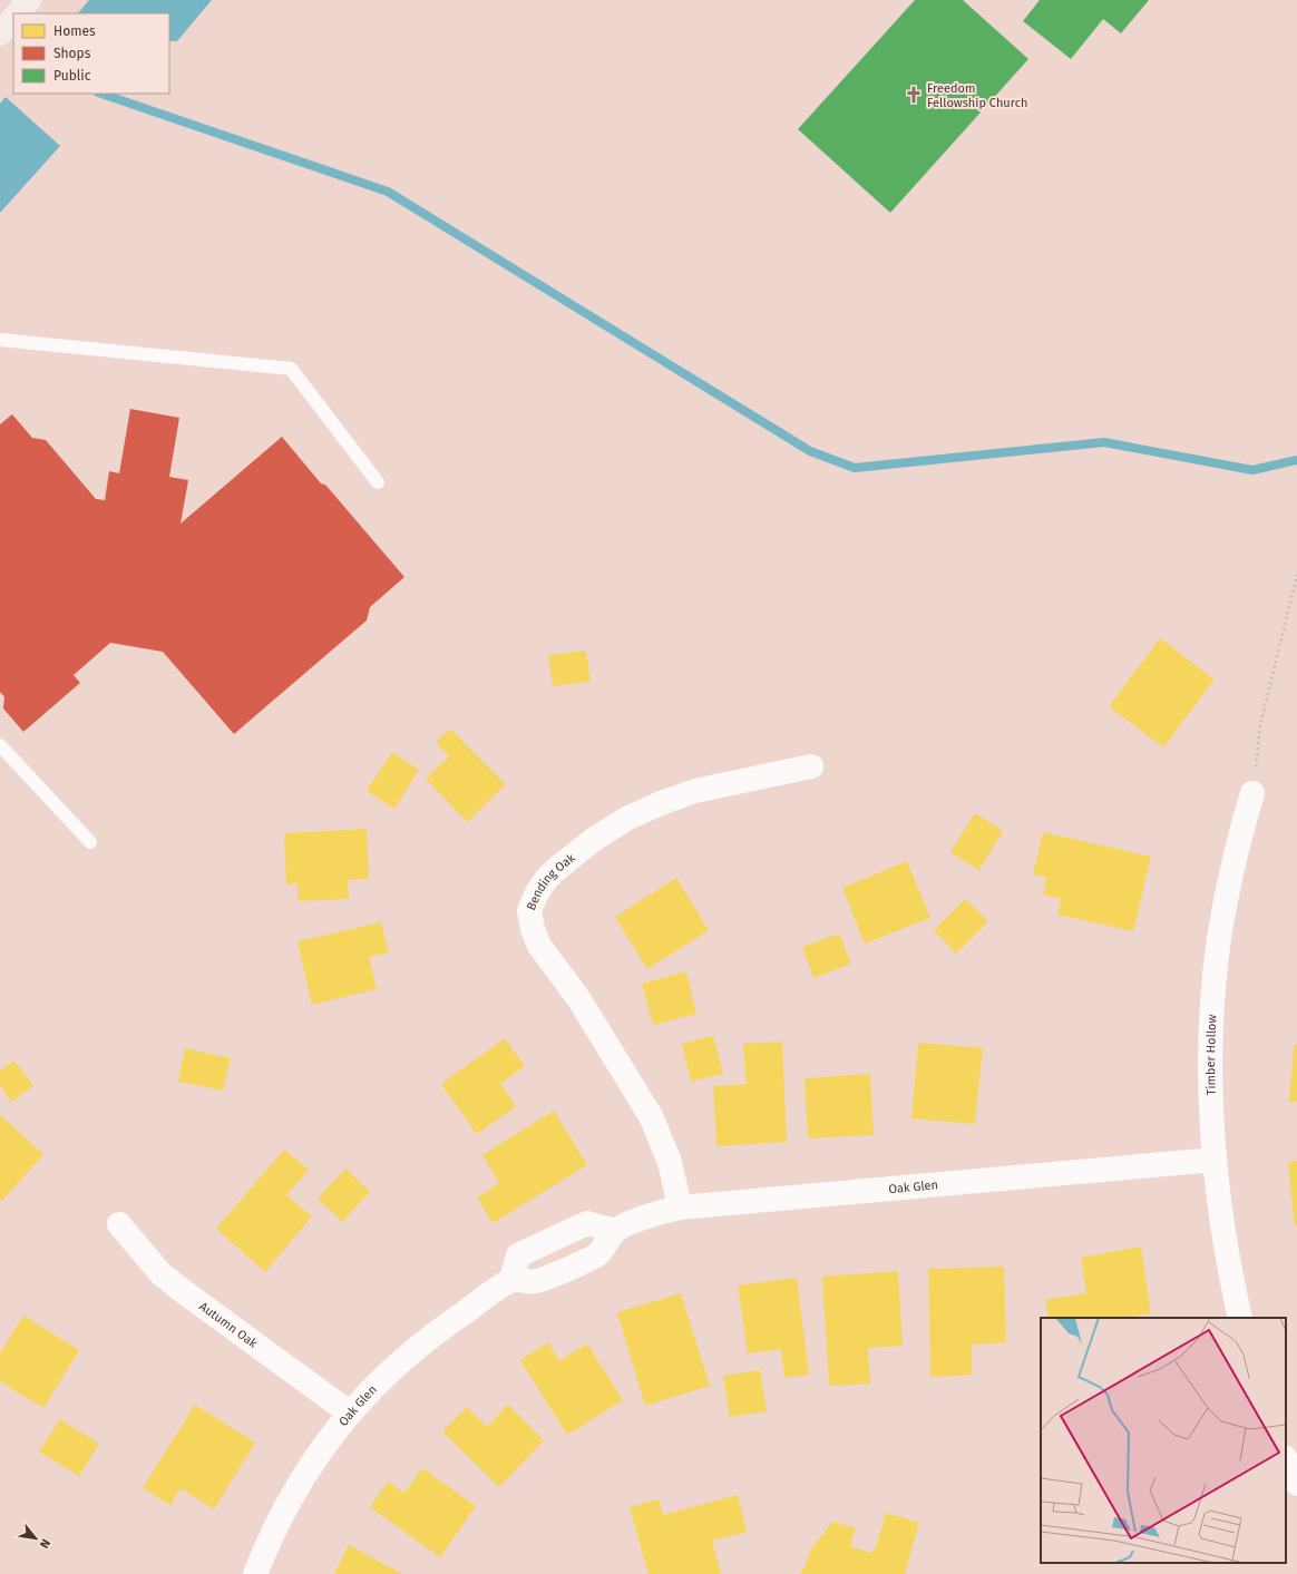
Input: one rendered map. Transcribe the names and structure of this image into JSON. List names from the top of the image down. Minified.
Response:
{"streets":{"street":["Bending Oak","Timber Hollow","Oak Glen","Autumn Oak"]},"crossings":[["Bending Oak","Oak Glen"],["Timber Hollow","Oak Glen"],["Oak Glen","Autumn Oak"]],"places":{"church":["Freedom Fellowship Church"]},"legend":["Homes","Shops","Public"],"north":"bottom right"}
